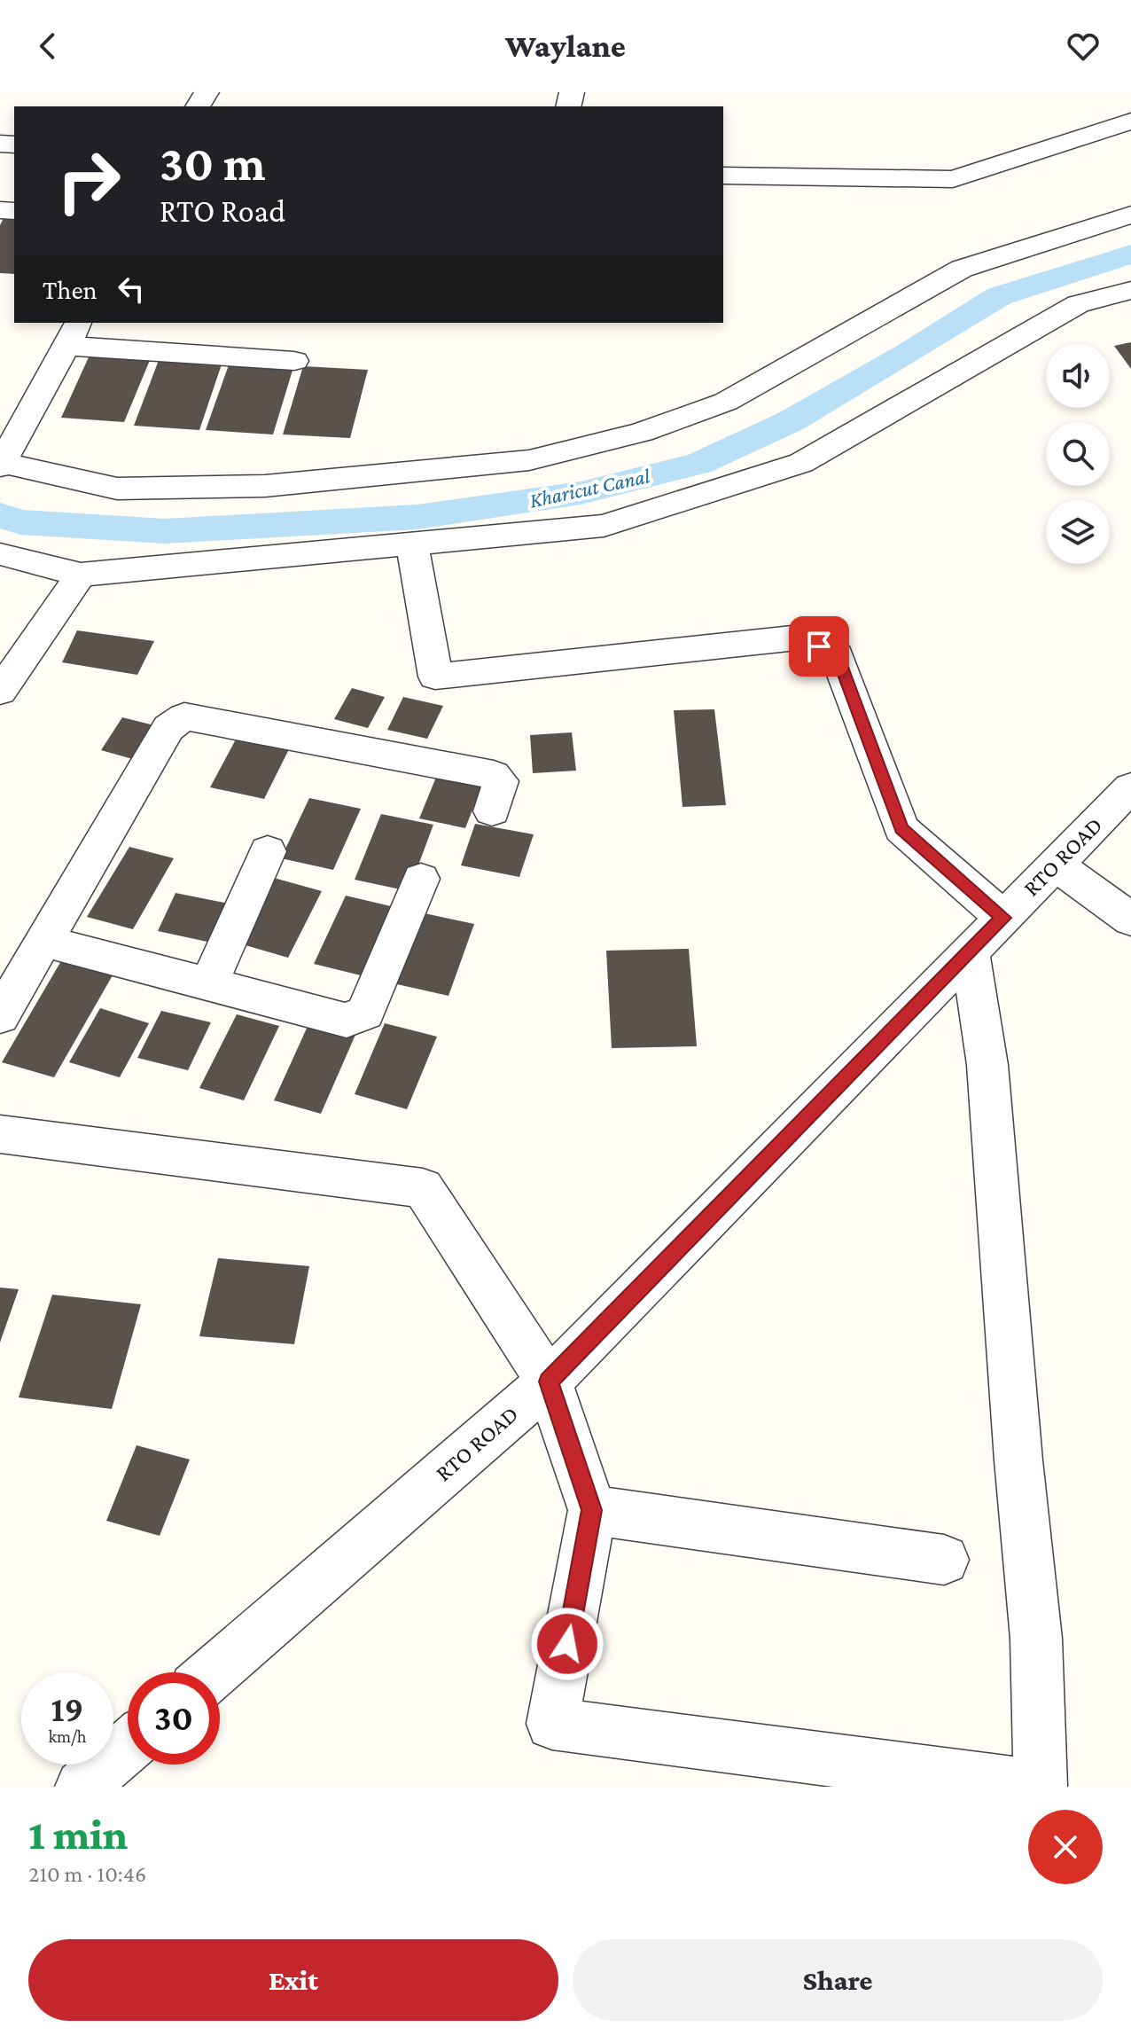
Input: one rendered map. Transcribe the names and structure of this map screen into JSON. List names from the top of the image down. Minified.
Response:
{"streets":{"street":["RTO ROAD"]},"water":["Kharicut Canal"],"page":{"header":"Waylane","turn":["30 m","RTO Road"],"then":"Then","speed":"19 km/h","limit":"30","heading":["1 min","210 m · 10:46"],"buttons":["Exit","Share"]}}
